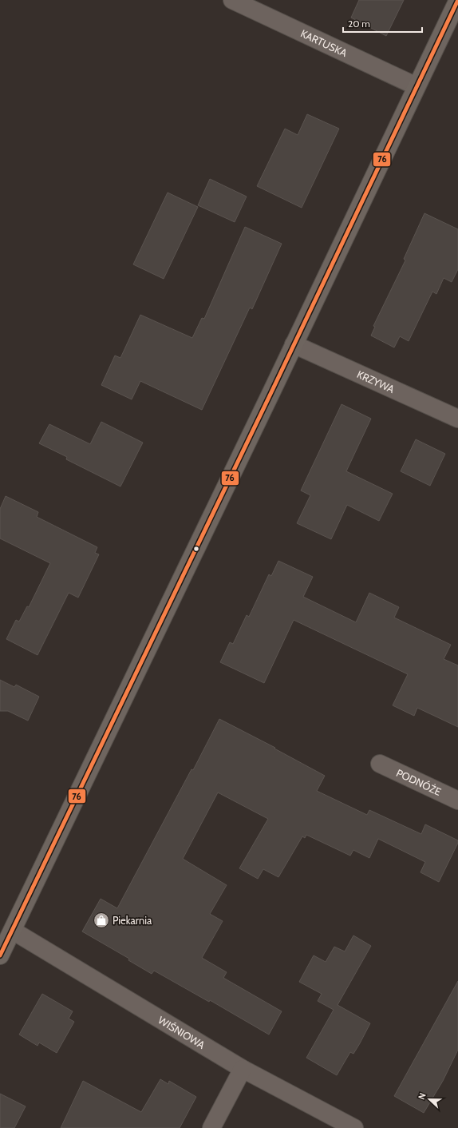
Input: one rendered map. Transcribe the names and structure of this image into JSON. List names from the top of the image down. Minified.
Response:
{"streets":{"street":["KARTUSKA","KRZYWA","PODNÓŻE","WIŚNIOWA"]},"places":{"shop":["Piekarnia"]},"lines":["transit line 76"],"scale_bar":"20 m","north":"left"}
